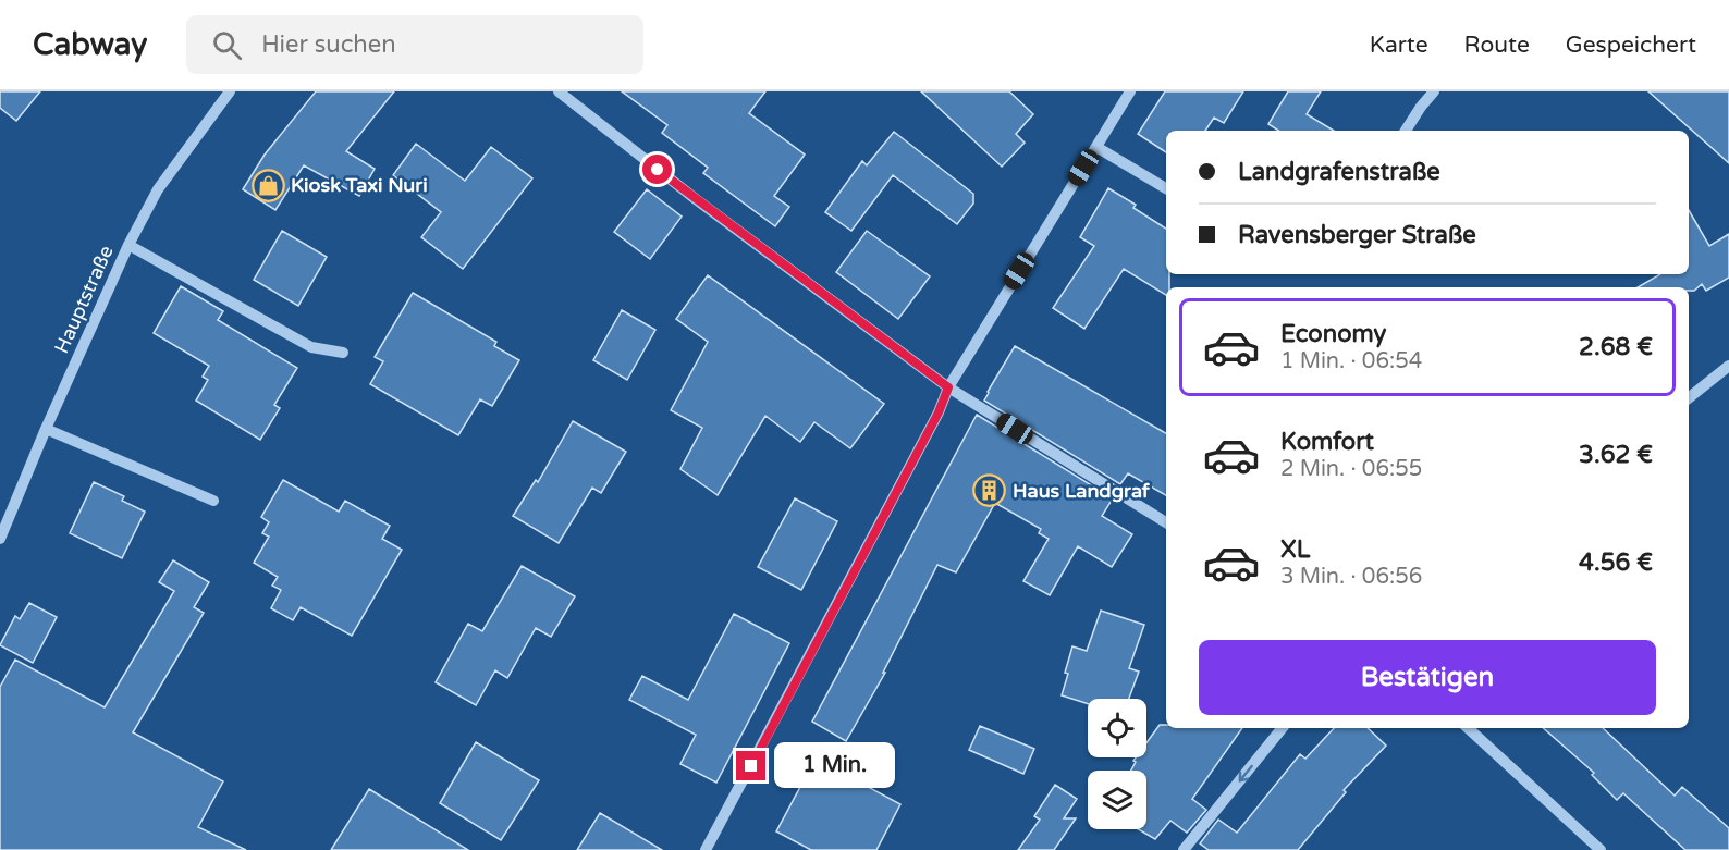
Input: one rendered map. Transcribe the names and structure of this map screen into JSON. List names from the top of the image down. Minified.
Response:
{"streets":{"street":["Hauptstraße"]},"places":{"shop":["Kiosk Taxi Nuri"],"building":["Haus Landgraf"]},"page":{"header":"Cabway","search":"Hier suchen","nav":["Karte","Route","Gespeichert"],"banner":["Landgrafenstraße","Ravensberger Straße"],"list":[{"name":"Economy","note":"1 Min. · 06:54","value":"2.68 €"},{"name":"Komfort","note":"2 Min. · 06:55","value":"3.62 €"},{"name":"XL","note":"3 Min. · 06:56","value":"4.56 €"}],"buttons":"Bestätigen","bubble":"1 Min."}}
